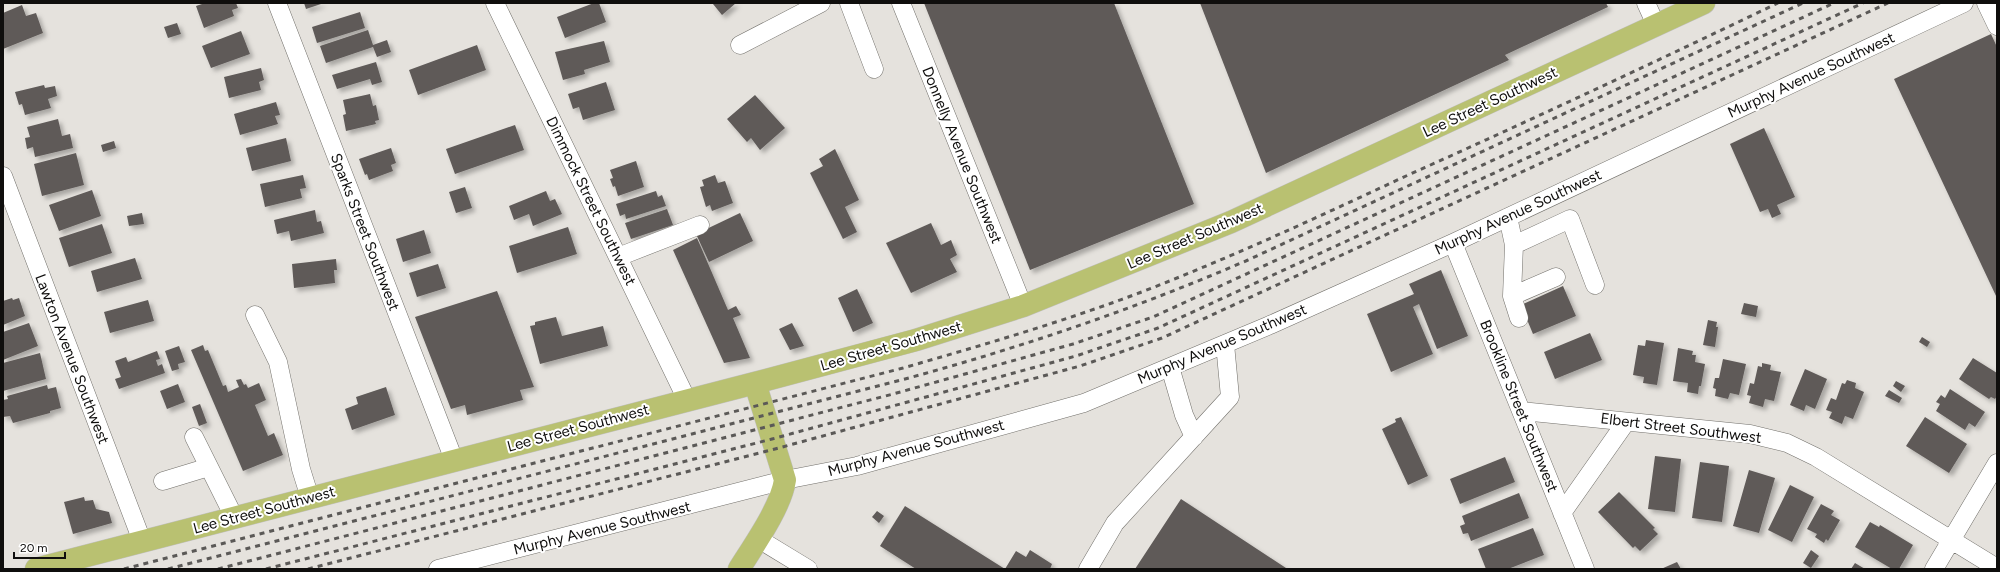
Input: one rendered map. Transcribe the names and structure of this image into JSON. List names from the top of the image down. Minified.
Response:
{"streets":{"main road":["Lee Street Southwest"],"street":["Murphy Avenue Southwest","Donnelly Avenue Southwest","Dimmock Street Southwest","Sparks Street Southwest","Lawton Avenue Southwest","Brookline Street Southwest","Elbert Street Southwest"]},"crossings":[["Murphy Avenue Southwest","Brookline Street Southwest"],["Lee Street Southwest","Donnelly Avenue Southwest"],["Lee Street Southwest","Dimmock Street Southwest"],["Lee Street Southwest","Sparks Street Southwest"],["Lee Street Southwest","Lawton Avenue Southwest"],["Brookline Street Southwest","Elbert Street Southwest"]],"scale_bar":"20 m"}
